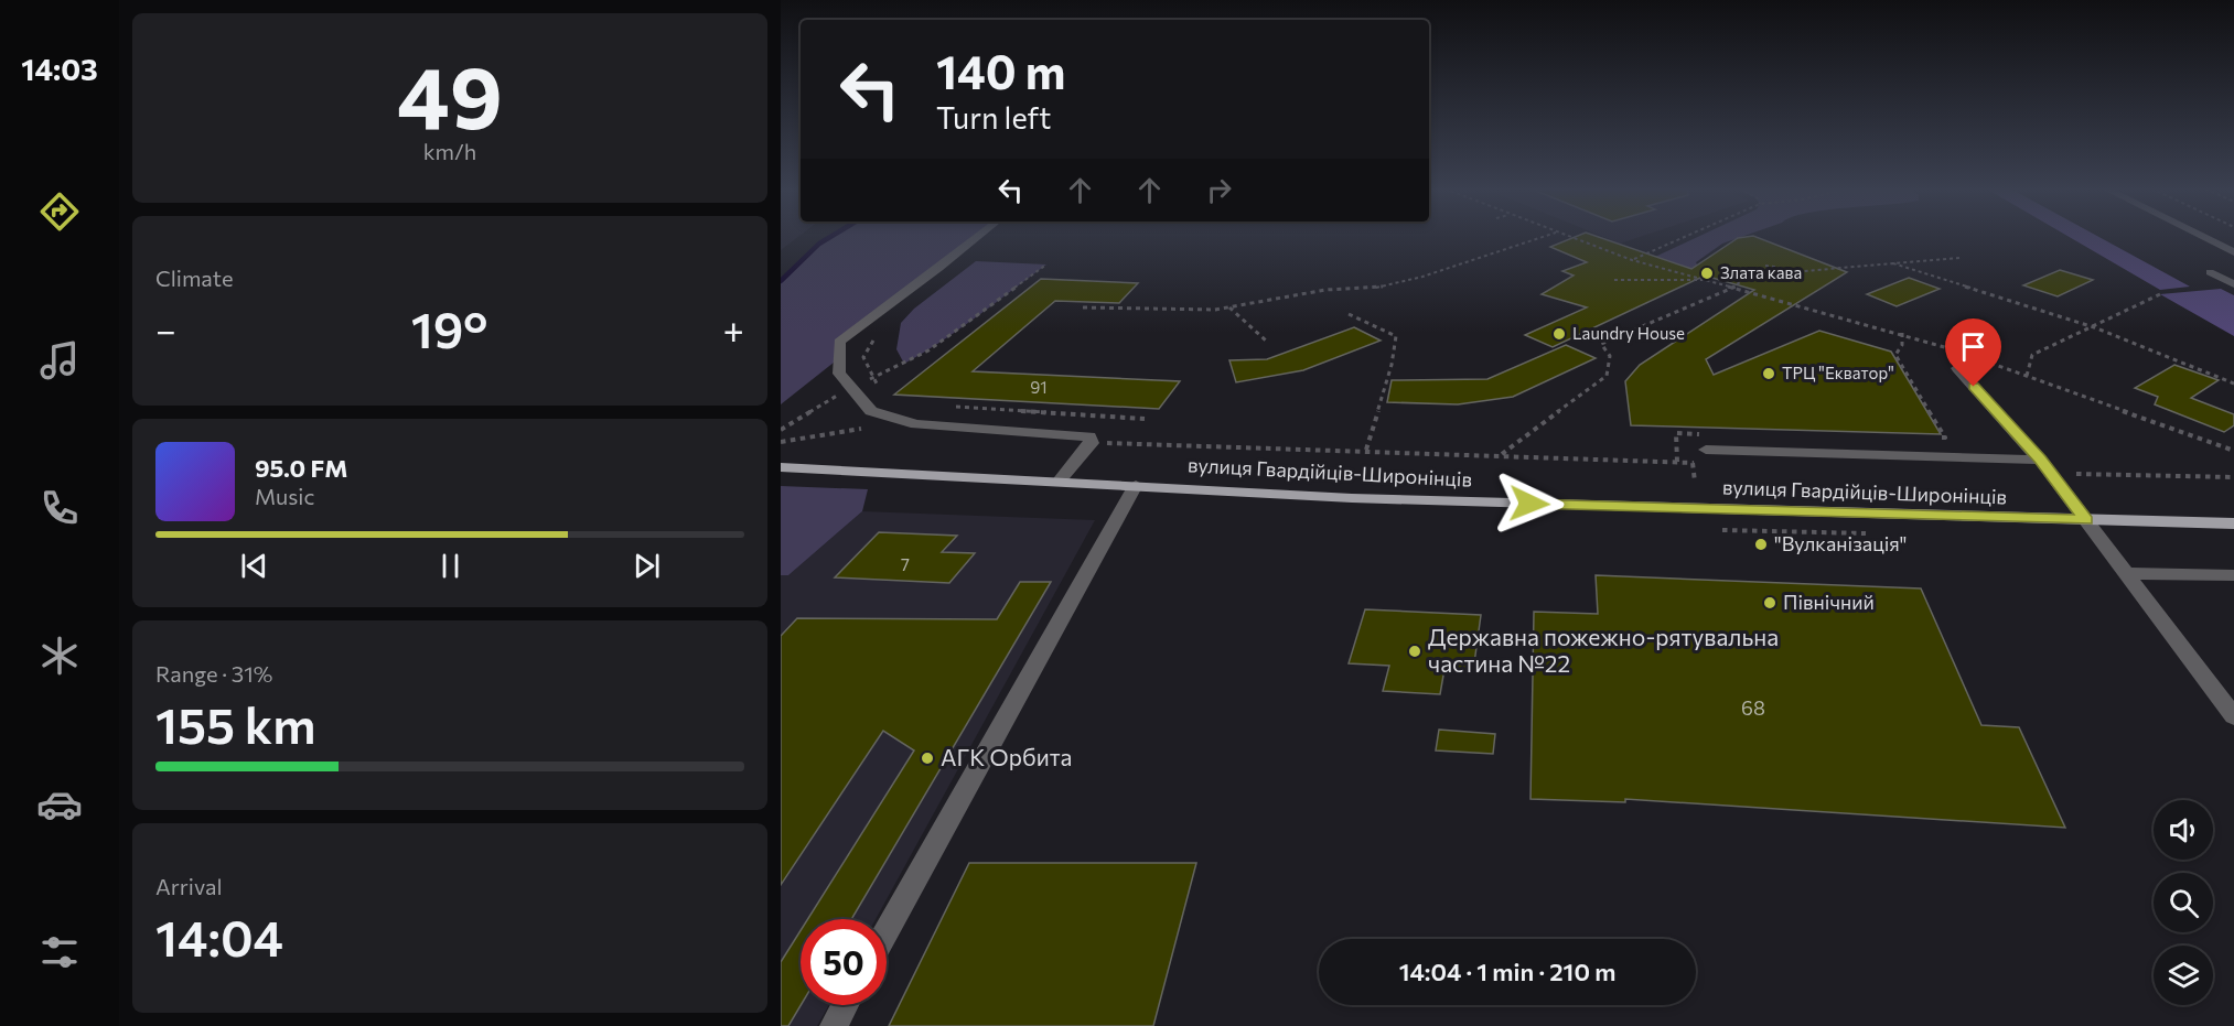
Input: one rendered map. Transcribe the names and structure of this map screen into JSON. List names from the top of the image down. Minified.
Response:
{"streets":{"main road":["вулиця Гвардійців-Широнінців"]},"places":["Злата кава","Laundry House","ТРЦ \"Екватор\"","\"Вулканізація\"","Північний","Державна пожежно-рятувальна частина №22","АГК Орбита"],"house_numbers":["91","7","68"],"page":{"tabs":"14:03","tile":[["49","km/h"],"Climate",["Range · 31%","155 km"],["Arrival","14:04"]],"turn":["140 m","Turn left"],"heat":["−","19°","+"],"song":["95.0 FM","Music"],"limit":"50","trip":"14:04 · 1 min · 210 m"}}
